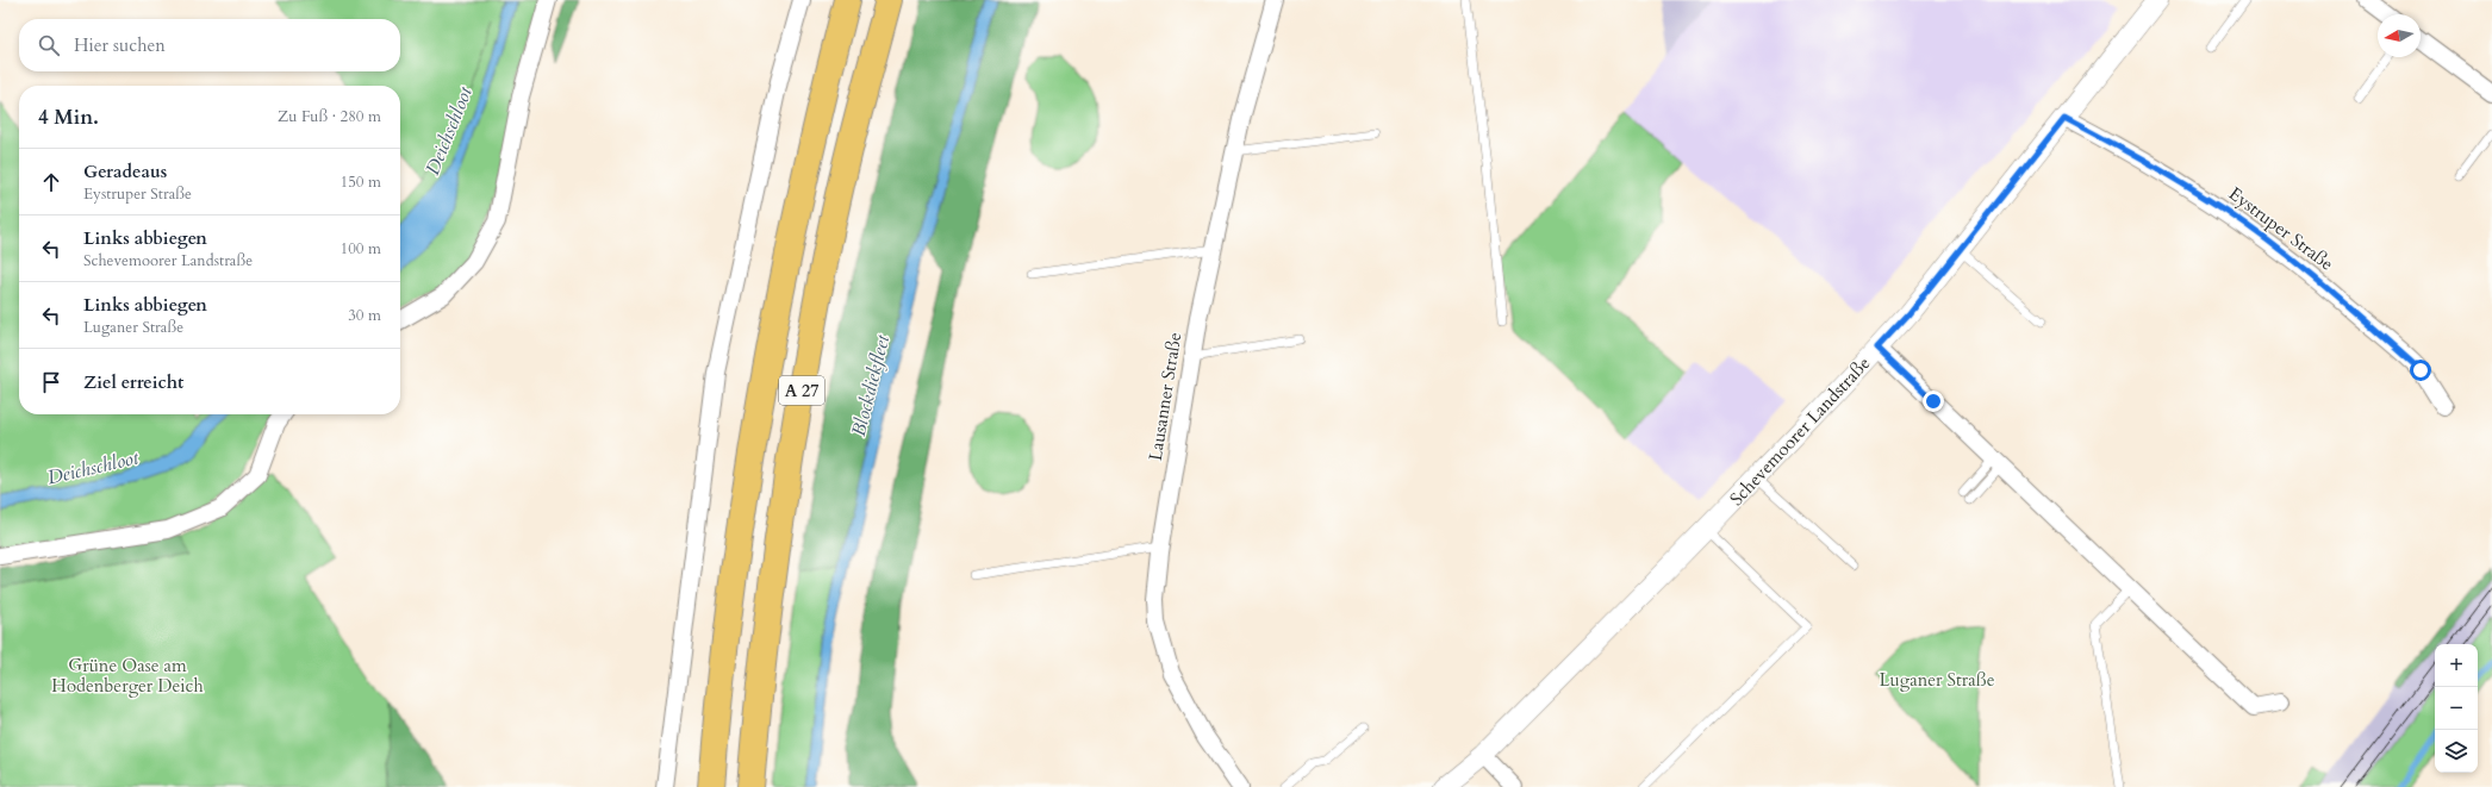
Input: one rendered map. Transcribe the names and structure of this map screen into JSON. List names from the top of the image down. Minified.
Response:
{"streets":{"highway":["A 27"],"street":["Eystruper Straße","Lausanner Straße","Schevemoorer Landstraße"]},"crossings":[["Eystruper Straße","Schevemoorer Landstraße"]],"water":["Deichschloot","Blockdiekfleet"],"parks":["Grüne Oase am Hodenberger Deich","Luganer Straße"],"north":"left","page":{"search":"Hier suchen","heading":["4 Min.","Zu Fuß · 280 m"],"list":[["Geradeaus","Eystruper Straße","150 m"],["Links abbiegen","Schevemoorer Landstraße","100 m"],["Links abbiegen","Luganer Straße","30 m"],"Ziel erreicht"],"map_buttons":["+","−"]}}
